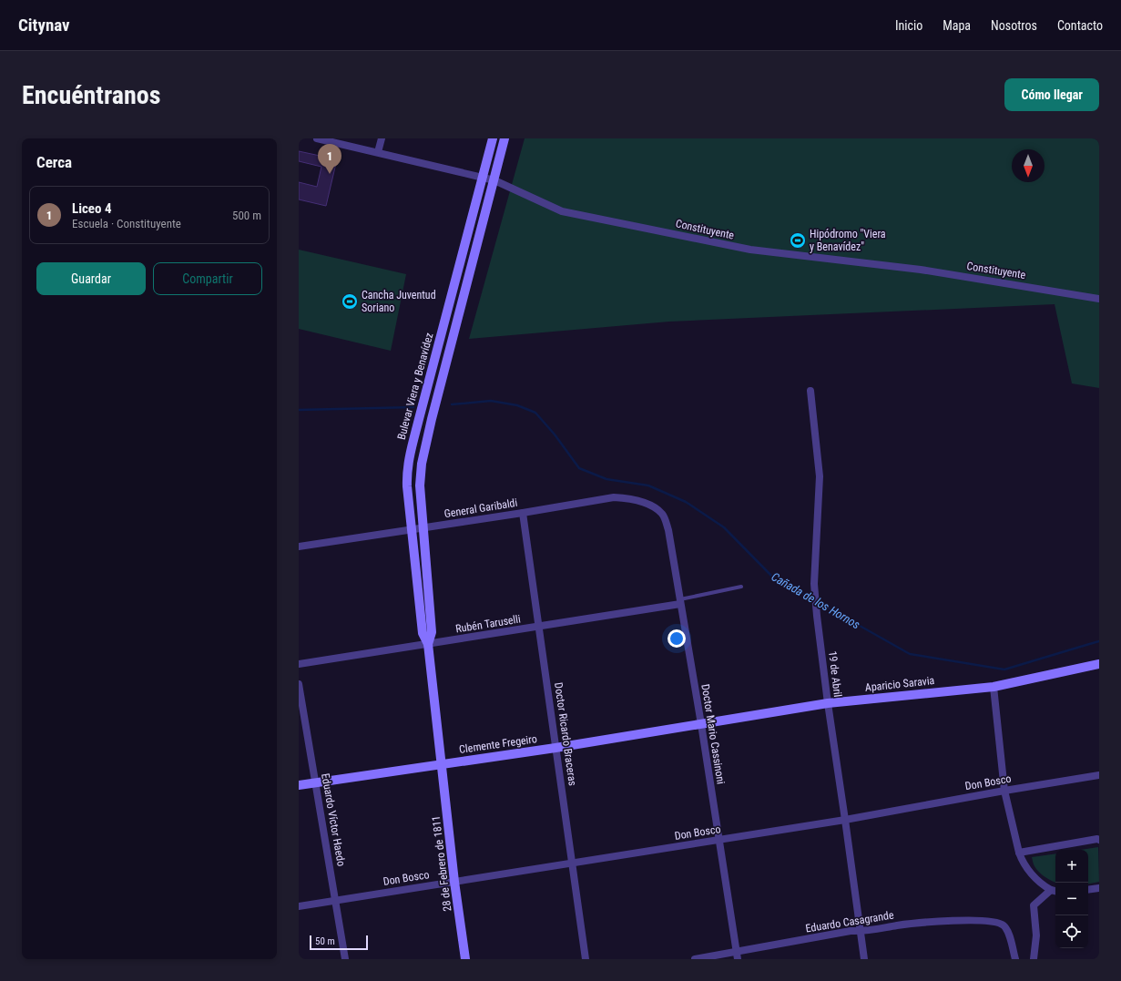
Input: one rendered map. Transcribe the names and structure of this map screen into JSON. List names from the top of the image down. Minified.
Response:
{"streets":{"street":["Constituyente","Bulevar Viera y Benavídez","General Garibaldi","Rubén Taruselli","19 de Abril","Aparicio Saravia","Doctor Ricardo Braceras","Doctor Mario Cassinoni","Clemente Fregeiro","Don Bosco","Eduardo Víctor Haedo","28 de Febrero de 1811","Eduardo Casagrande"]},"crossings":[["Constituyente","Bulevar Viera y Benavídez"],["Bulevar Viera y Benavídez","General Garibaldi"],["Bulevar Viera y Benavídez","Rubén Taruselli"],["Bulevar Viera y Benavídez","Clemente Fregeiro"],["Bulevar Viera y Benavídez","28 de Febrero de 1811"],["General Garibaldi","Doctor Ricardo Braceras"],["General Garibaldi","Doctor Mario Cassinoni"],["Rubén Taruselli","Doctor Ricardo Braceras"],["Rubén Taruselli","Doctor Mario Cassinoni"],["19 de Abril","Aparicio Saravia"],["19 de Abril","Don Bosco"],["19 de Abril","Eduardo Casagrande"],["Aparicio Saravia","Doctor Mario Cassinoni"],["Aparicio Saravia","Clemente Fregeiro"],["Doctor Ricardo Braceras","Clemente Fregeiro"],["Doctor Ricardo Braceras","Don Bosco"],["Doctor Mario Cassinoni","Clemente Fregeiro"],["Doctor Mario Cassinoni","Don Bosco"],["Doctor Mario Cassinoni","Eduardo Casagrande"],["Clemente Fregeiro","Eduardo Víctor Haedo"],["Clemente Fregeiro","28 de Febrero de 1811"],["Don Bosco","Eduardo Víctor Haedo"],["Don Bosco","28 de Febrero de 1811"]],"water":["Cañada de los Hornos"],"places":{"sports":["Hipódromo \"Viera y Benavídez\"","Cancha Juventud Soriano"]},"scale_bar":"50 m","north":"bottom","page":{"header":"Citynav","nav":["Inicio","Mapa","Nosotros","Contacto"],"buttons":["Cómo llegar",["Guardar","Compartir"]],"title":"Encuéntranos","heading":"Cerca","pins":"1","list":[{"mark":"1","name":"Liceo 4","note":"Escuela · Constituyente","value":"500 m"}],"map_buttons":["+","−"],"scale":"50 m"}}
